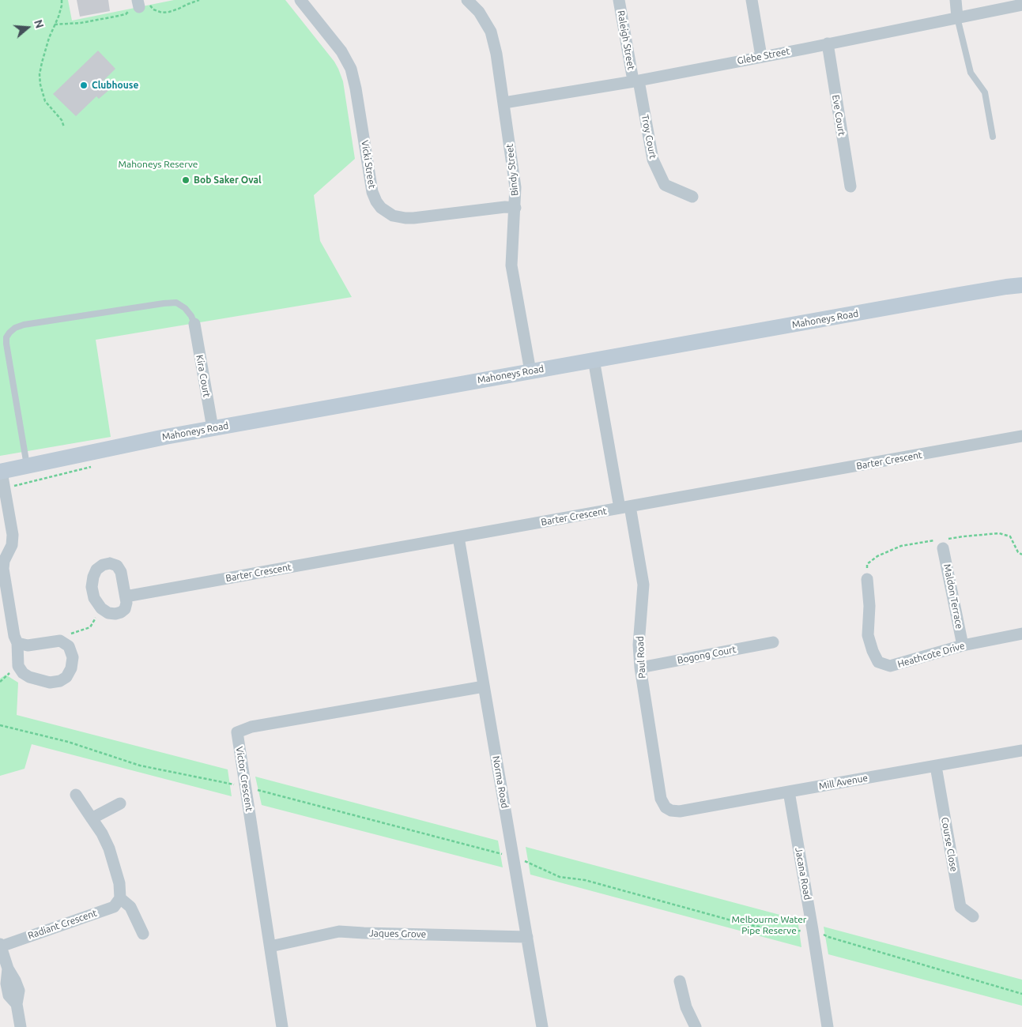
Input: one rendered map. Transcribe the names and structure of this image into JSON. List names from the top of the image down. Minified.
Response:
{"streets":{"main road":["Mahoneys Road"],"street":["Raleigh Street","Glebe Street","Eve Court","Troy Court","Vicki Street","Bindy Street","Kira Court","Barter Crescent","Maldon Terrace","Bogong Court","Heathcote Drive","Paul Road","Victor Crescent","Norma Road","Mill Avenue","Course Close","Jacana Road","Radiant Crescent","Jaques Grove"]},"crossings":[["Raleigh Street","Glebe Street"],["Raleigh Street","Troy Court"],["Glebe Street","Eve Court"],["Glebe Street","Troy Court"],["Glebe Street","Bindy Street"],["Vicki Street","Bindy Street"],["Bindy Street","Mahoneys Road"],["Mahoneys Road","Kira Court"],["Mahoneys Road","Paul Road"],["Barter Crescent","Paul Road"],["Barter Crescent","Norma Road"],["Maldon Terrace","Heathcote Drive"],["Bogong Court","Paul Road"],["Paul Road","Mill Avenue"],["Victor Crescent","Norma Road"],["Victor Crescent","Jaques Grove"],["Norma Road","Jaques Grove"],["Mill Avenue","Course Close"],["Mill Avenue","Jacana Road"]],"parks":["Mahoneys Reserve","Melbourne Water Pipe Reserve"],"places":["Clubhouse","Bob Saker Oval"],"north":"right"}
